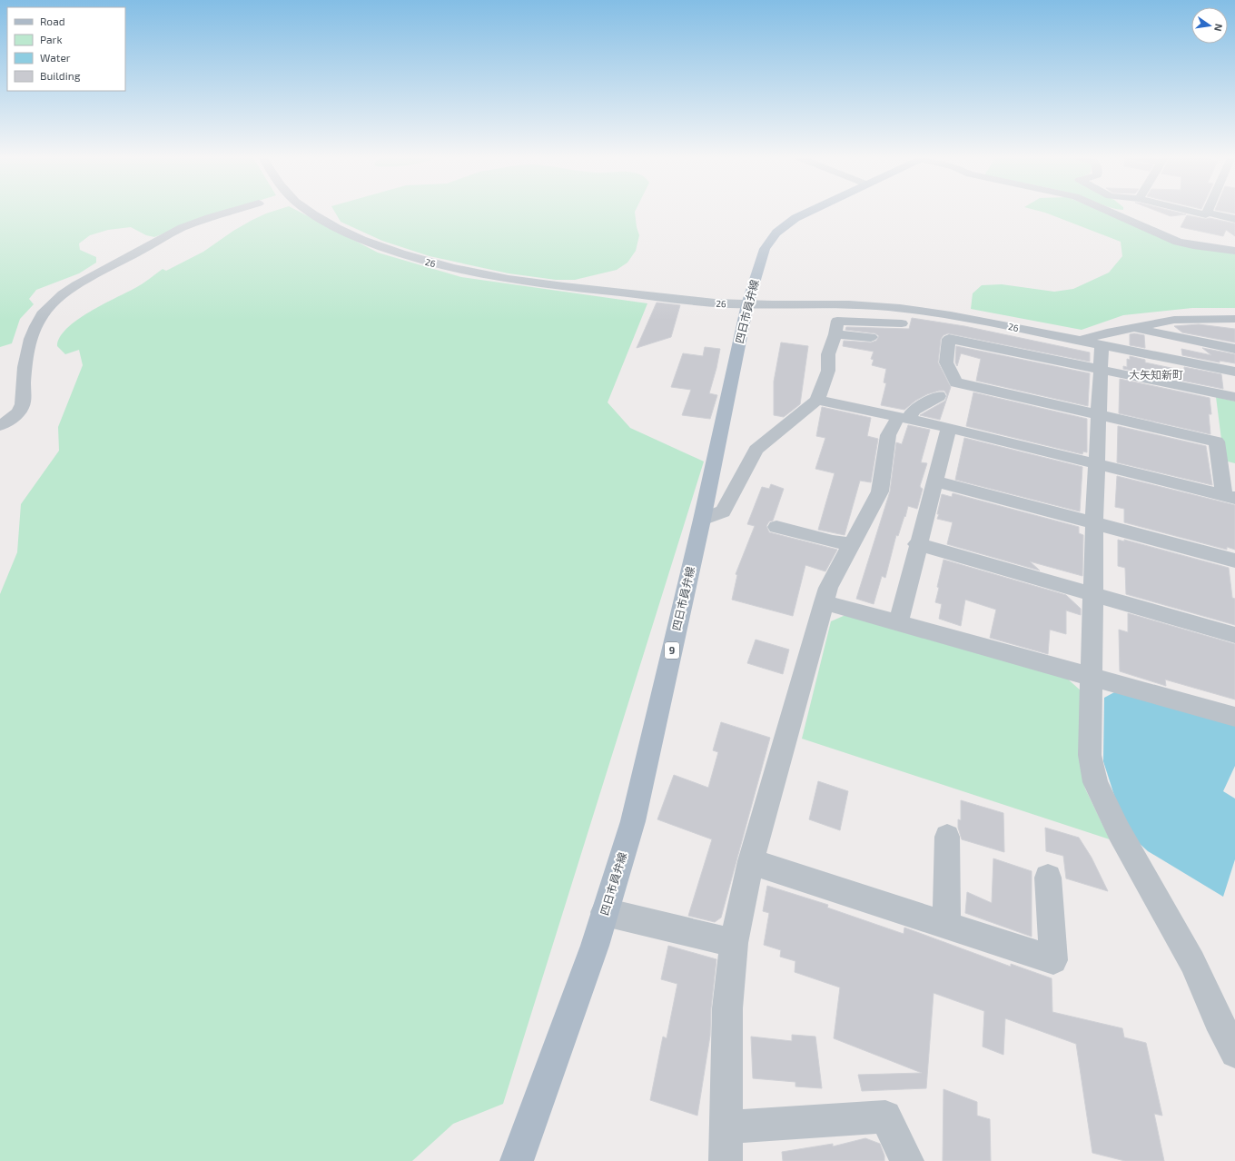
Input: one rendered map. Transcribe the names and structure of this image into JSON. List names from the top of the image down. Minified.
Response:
{"streets":{"main road":["四日市員弁線","9"],"street":["26"]},"crossings":[["26","四日市員弁線"]],"districts":["大矢知新町"],"legend":["Road","Park","Water","Building"],"north":"right"}
